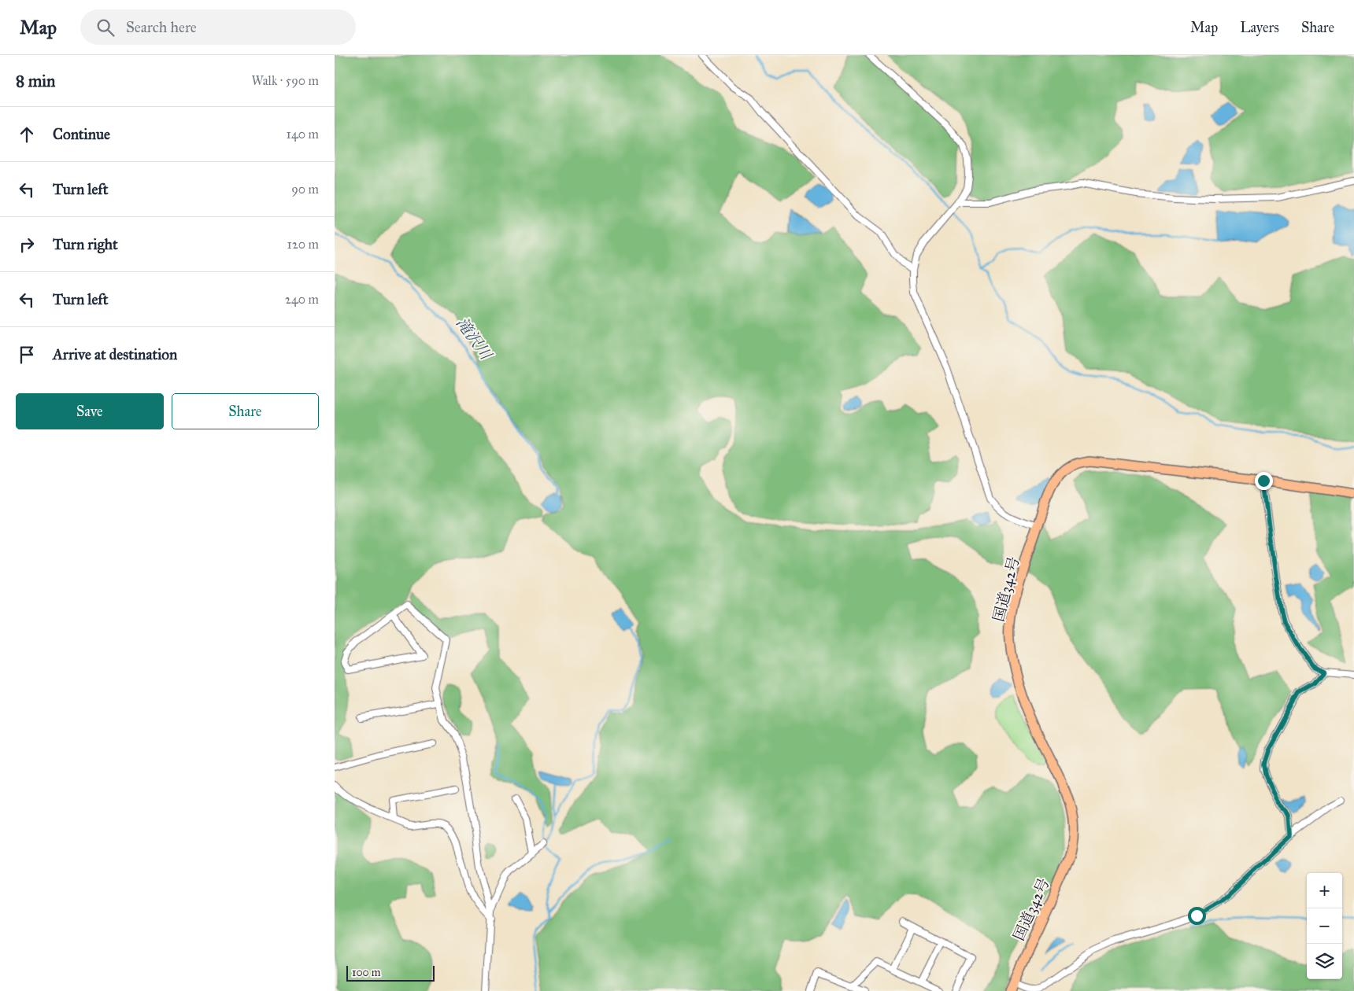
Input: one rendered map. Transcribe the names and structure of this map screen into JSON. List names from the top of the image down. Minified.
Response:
{"streets":{"highway":["国道342号"]},"water":["滝沢川"],"scale_bar":"100 m","page":{"header":"Map","search":"Search here","nav":["Map","Layers","Share"],"heading":["8 min","Walk · 590 m"],"list":[["Continue","140 m"],["Turn left","90 m"],["Turn right","120 m"],["Turn left","240 m"],"Arrive at destination"],"buttons":["Save","Share"],"map_buttons":["+","−"],"scale":"100 m"}}
